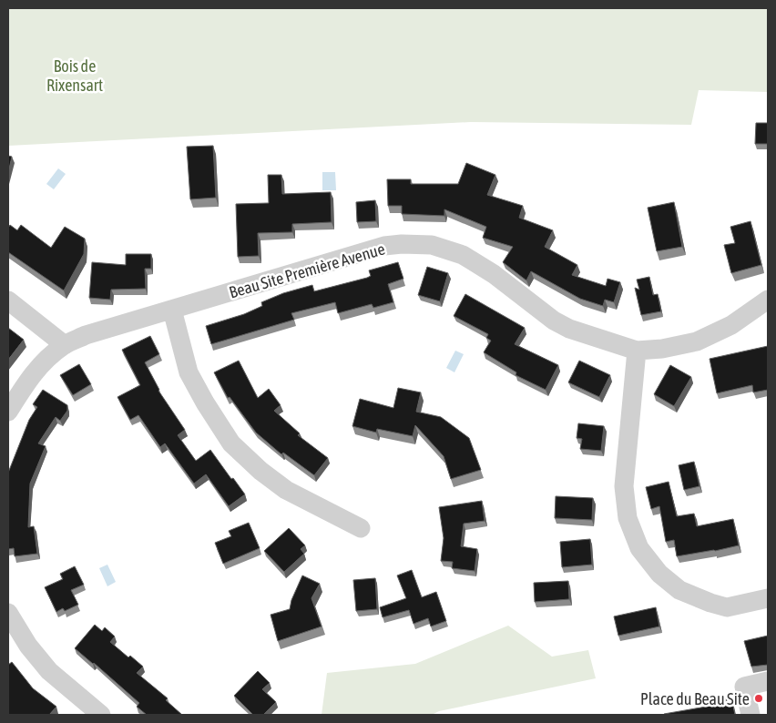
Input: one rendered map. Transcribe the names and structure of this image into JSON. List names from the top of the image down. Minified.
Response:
{"streets":{"street":["Beau Site Première Avenue"]},"parks":["Bois de Rixensart"],"places":["Place du Beau Site"]}
